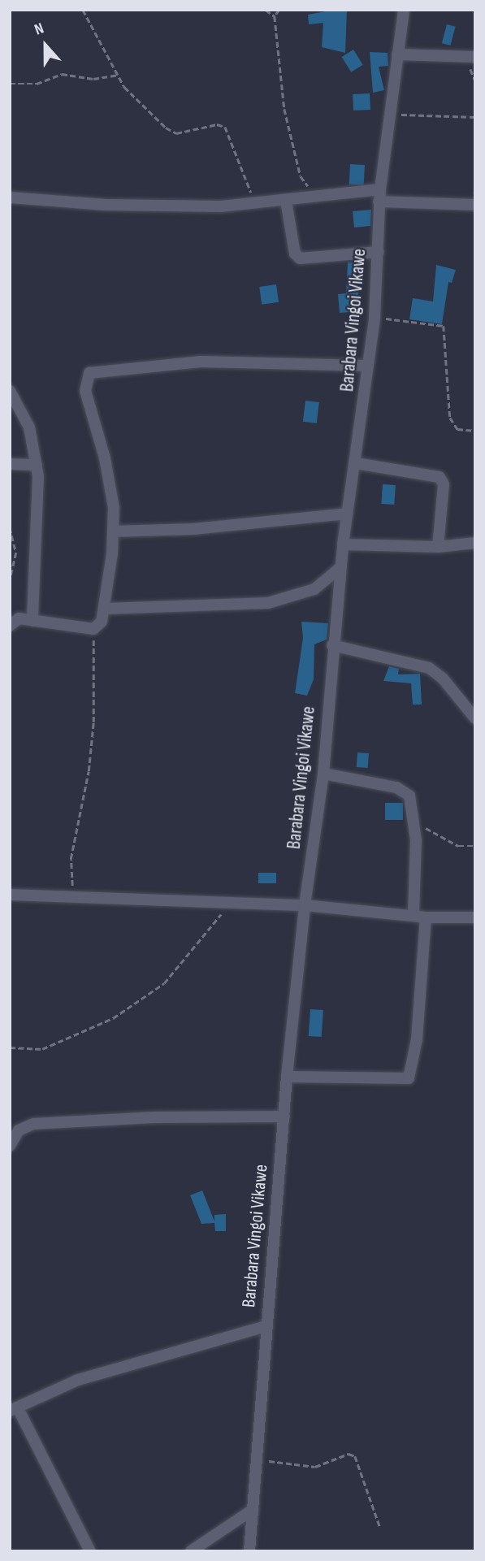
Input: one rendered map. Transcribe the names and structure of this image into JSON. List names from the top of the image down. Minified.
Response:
{"streets":{"street":["Barabara Vingoi Vikawe"]},"north":"top"}
